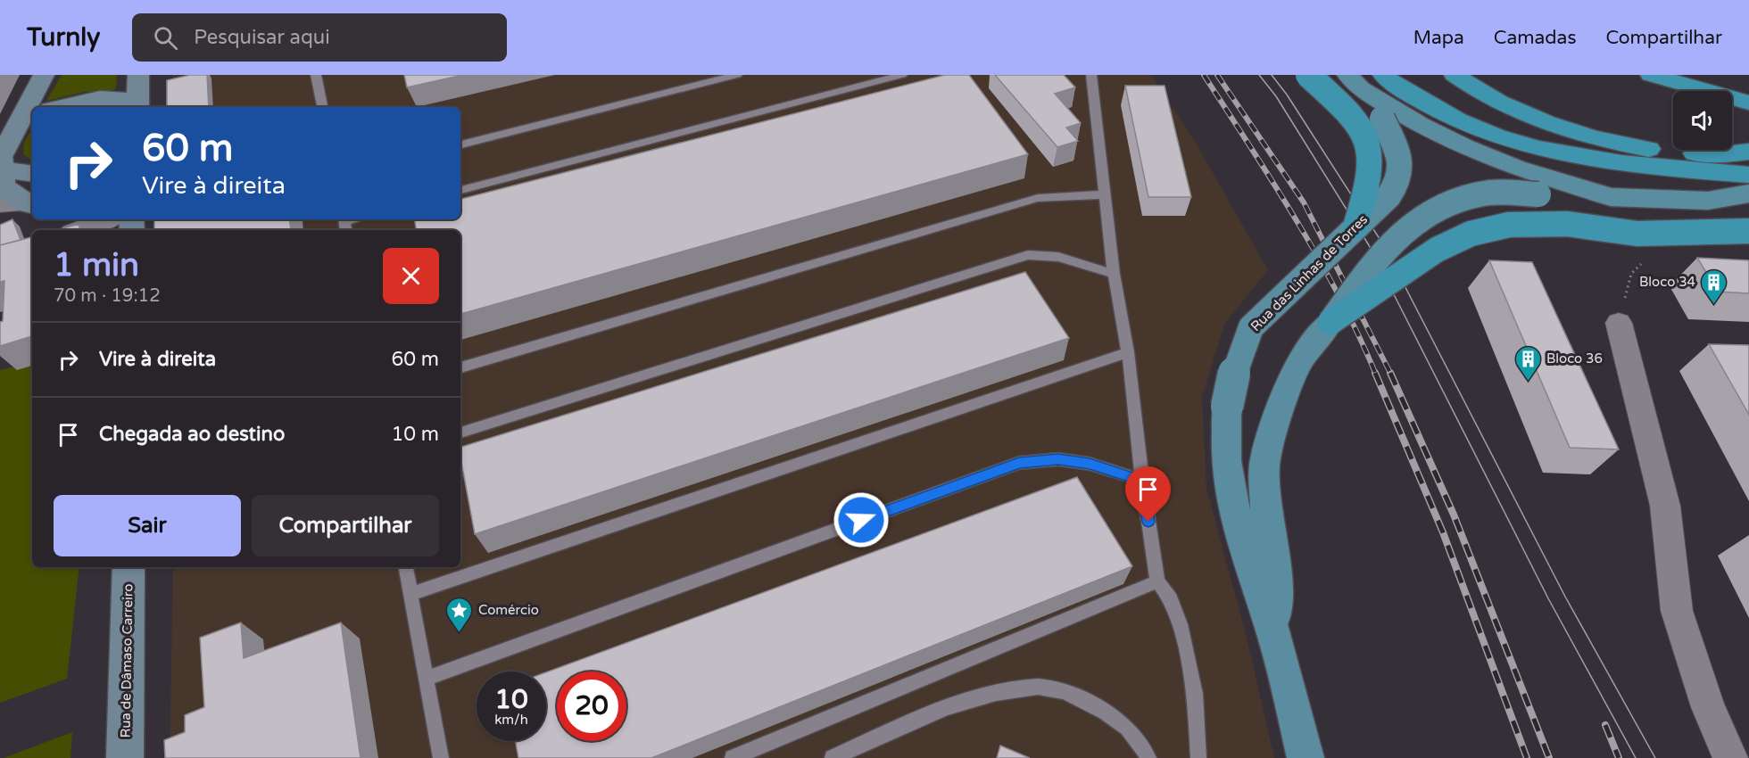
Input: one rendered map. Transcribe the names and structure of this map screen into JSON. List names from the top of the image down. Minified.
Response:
{"streets":{"main road":["Rua das Linhas de Torres"],"street":["Rua de Dâmaso Carreiro"]},"places":{"building":["Bloco 34","Bloco 36"],"place":["Comércio"]},"page":{"header":"Turnly","search":"Pesquisar aqui","nav":["Mapa","Camadas","Compartilhar"],"turn":["60 m","Vire à direita"],"heading":["1 min","70 m · 19:12"],"list":[{"name":"Vire à direita","value":"60 m"},{"name":"Chegada ao destino","value":"10 m"}],"buttons":["Sair","Compartilhar"],"speed":"10 km/h","limit":"20"}}
